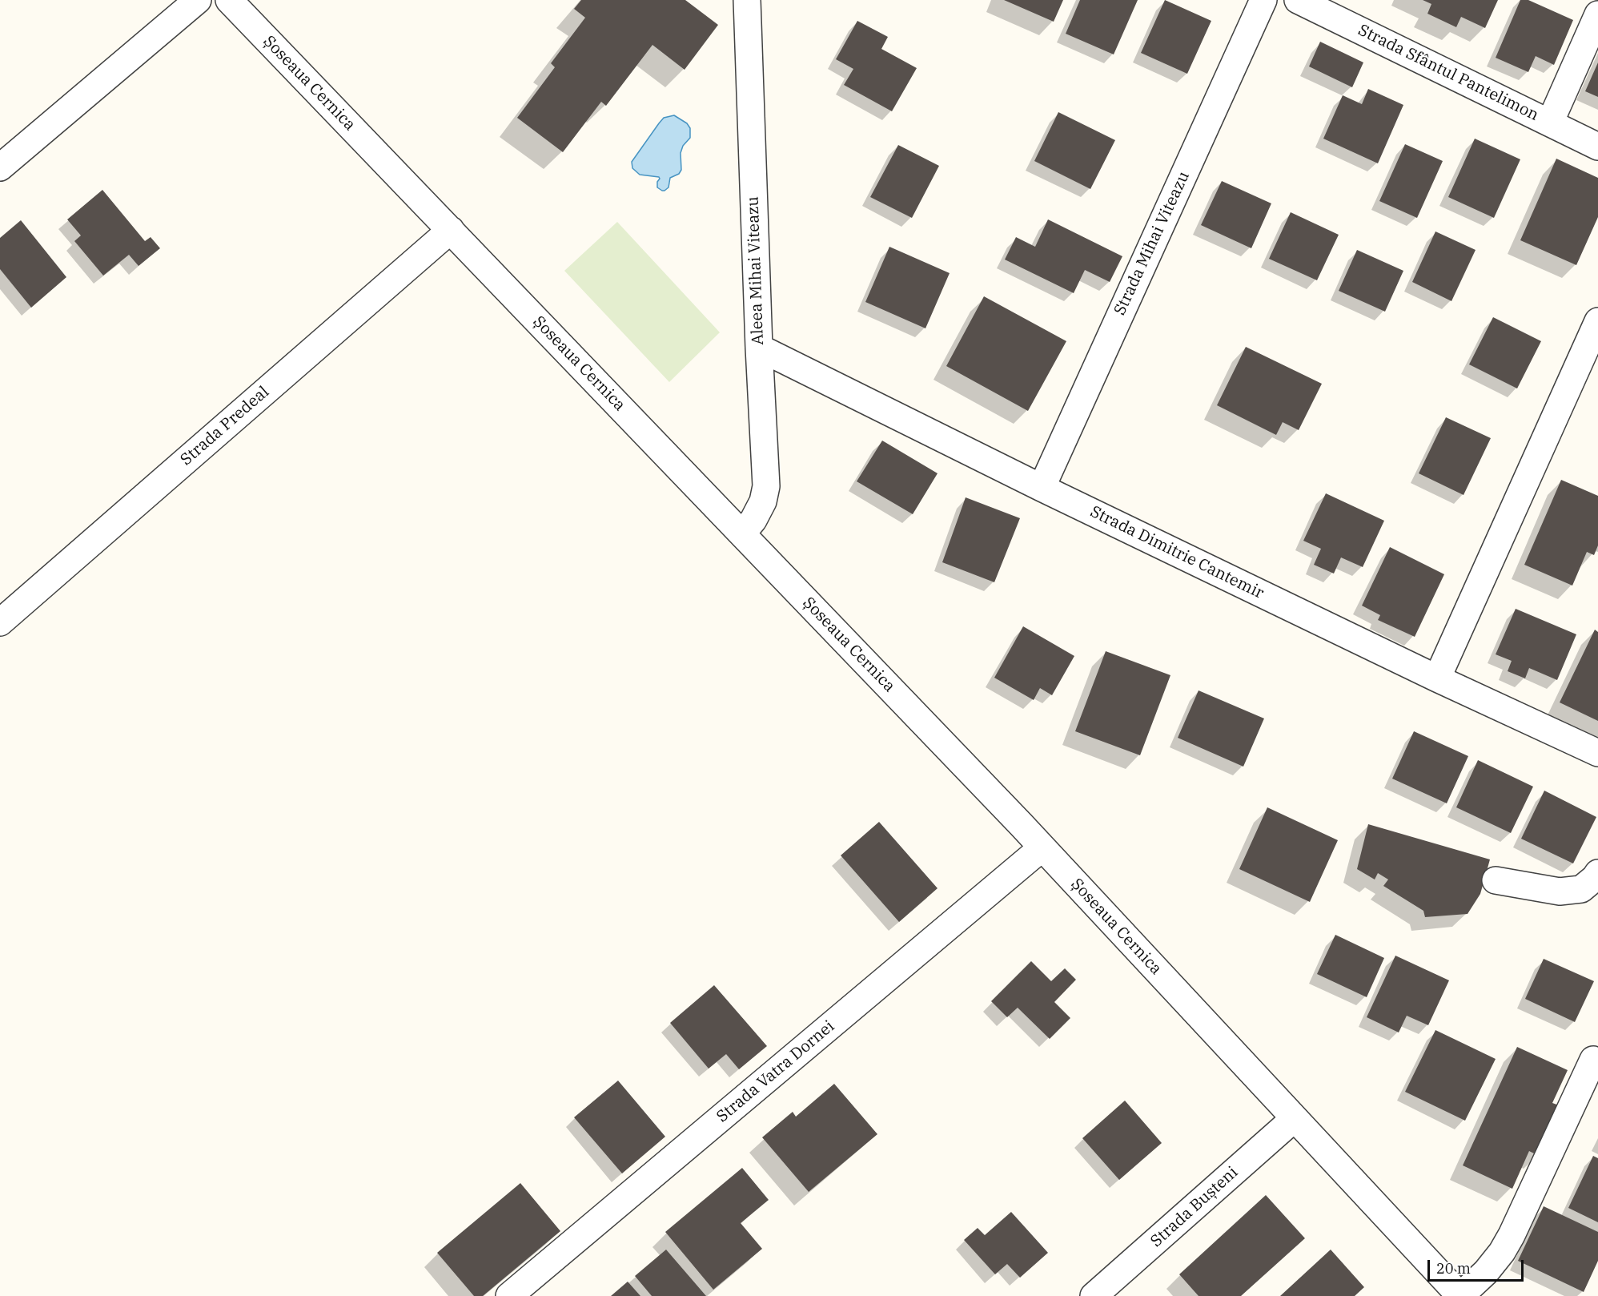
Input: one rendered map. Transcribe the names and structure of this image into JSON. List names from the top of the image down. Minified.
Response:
{"streets":{"street":["Strada Sfântul Pantelimon","Șoseaua Cernica","Strada Mihai Viteazu","Aleea Mihai Viteazu","Strada Predeal","Strada Dimitrie Cantemir","Strada Vatra Dornei","Strada Bușteni"]},"crossings":[["Șoseaua Cernica","Aleea Mihai Viteazu"],["Șoseaua Cernica","Strada Predeal"],["Șoseaua Cernica","Strada Vatra Dornei"],["Șoseaua Cernica","Strada Bușteni"],["Strada Mihai Viteazu","Strada Dimitrie Cantemir"],["Aleea Mihai Viteazu","Strada Dimitrie Cantemir"]],"scale_bar":"20 m"}
